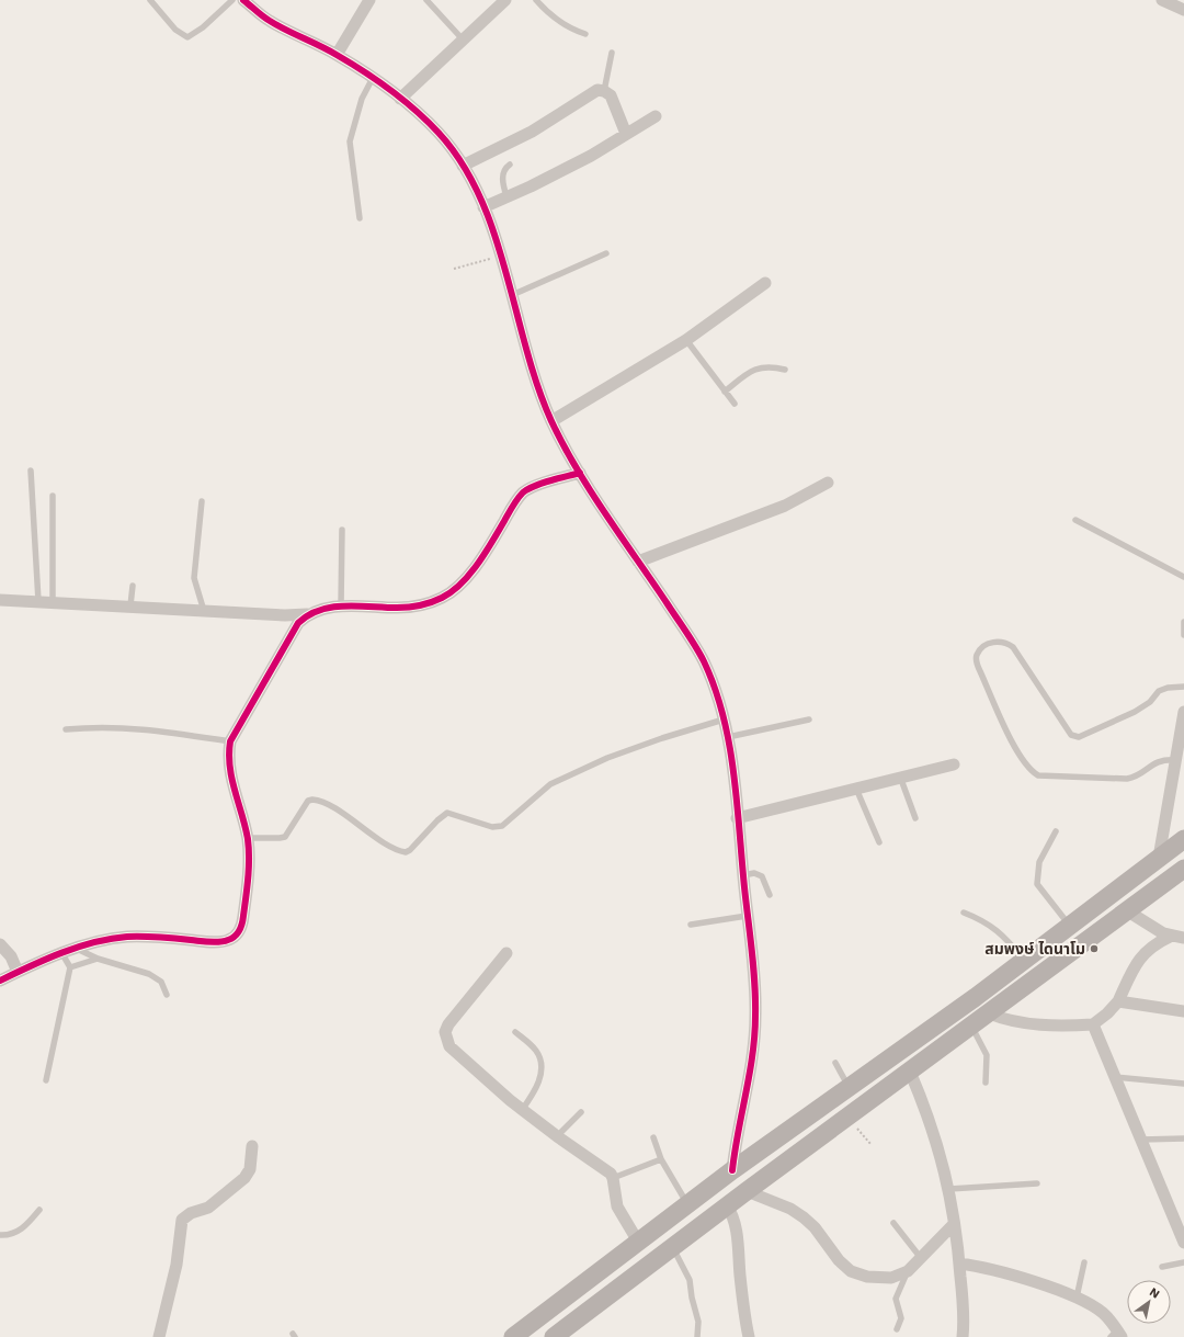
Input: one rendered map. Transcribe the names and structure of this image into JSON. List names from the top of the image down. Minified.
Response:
{"places":["สมพงษ์ ไดนาโม"],"north":"top right"}
